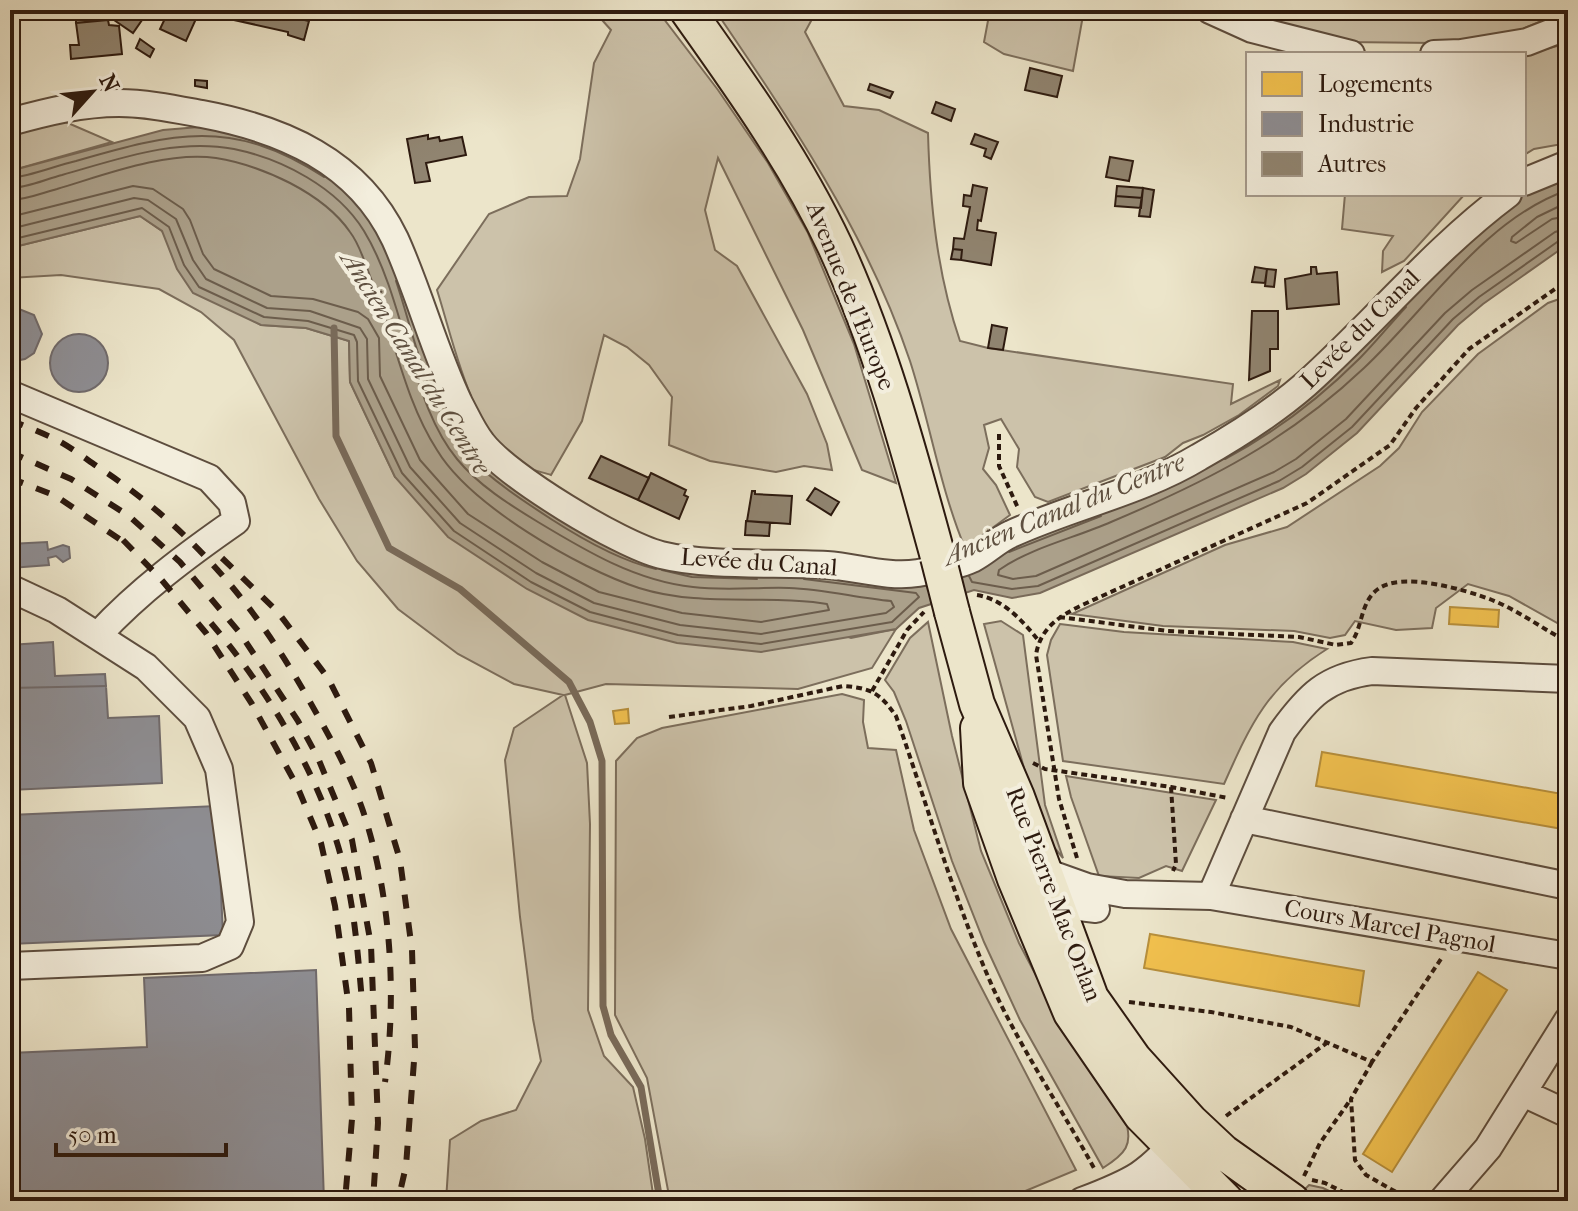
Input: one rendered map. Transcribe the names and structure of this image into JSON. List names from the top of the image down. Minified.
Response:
{"streets":{"main road":["Avenue de l'Europe","Rue Pierre Mac Orlan"],"street":["Levée du Canal","Cours Marcel Pagnol"]},"crossings":[["Avenue de l'Europe","Rue Pierre Mac Orlan"]],"water":["Ancien Canal du Centre"],"legend":["Logements","Industrie","Autres"],"scale_bar":"50 m","north":"top right"}
